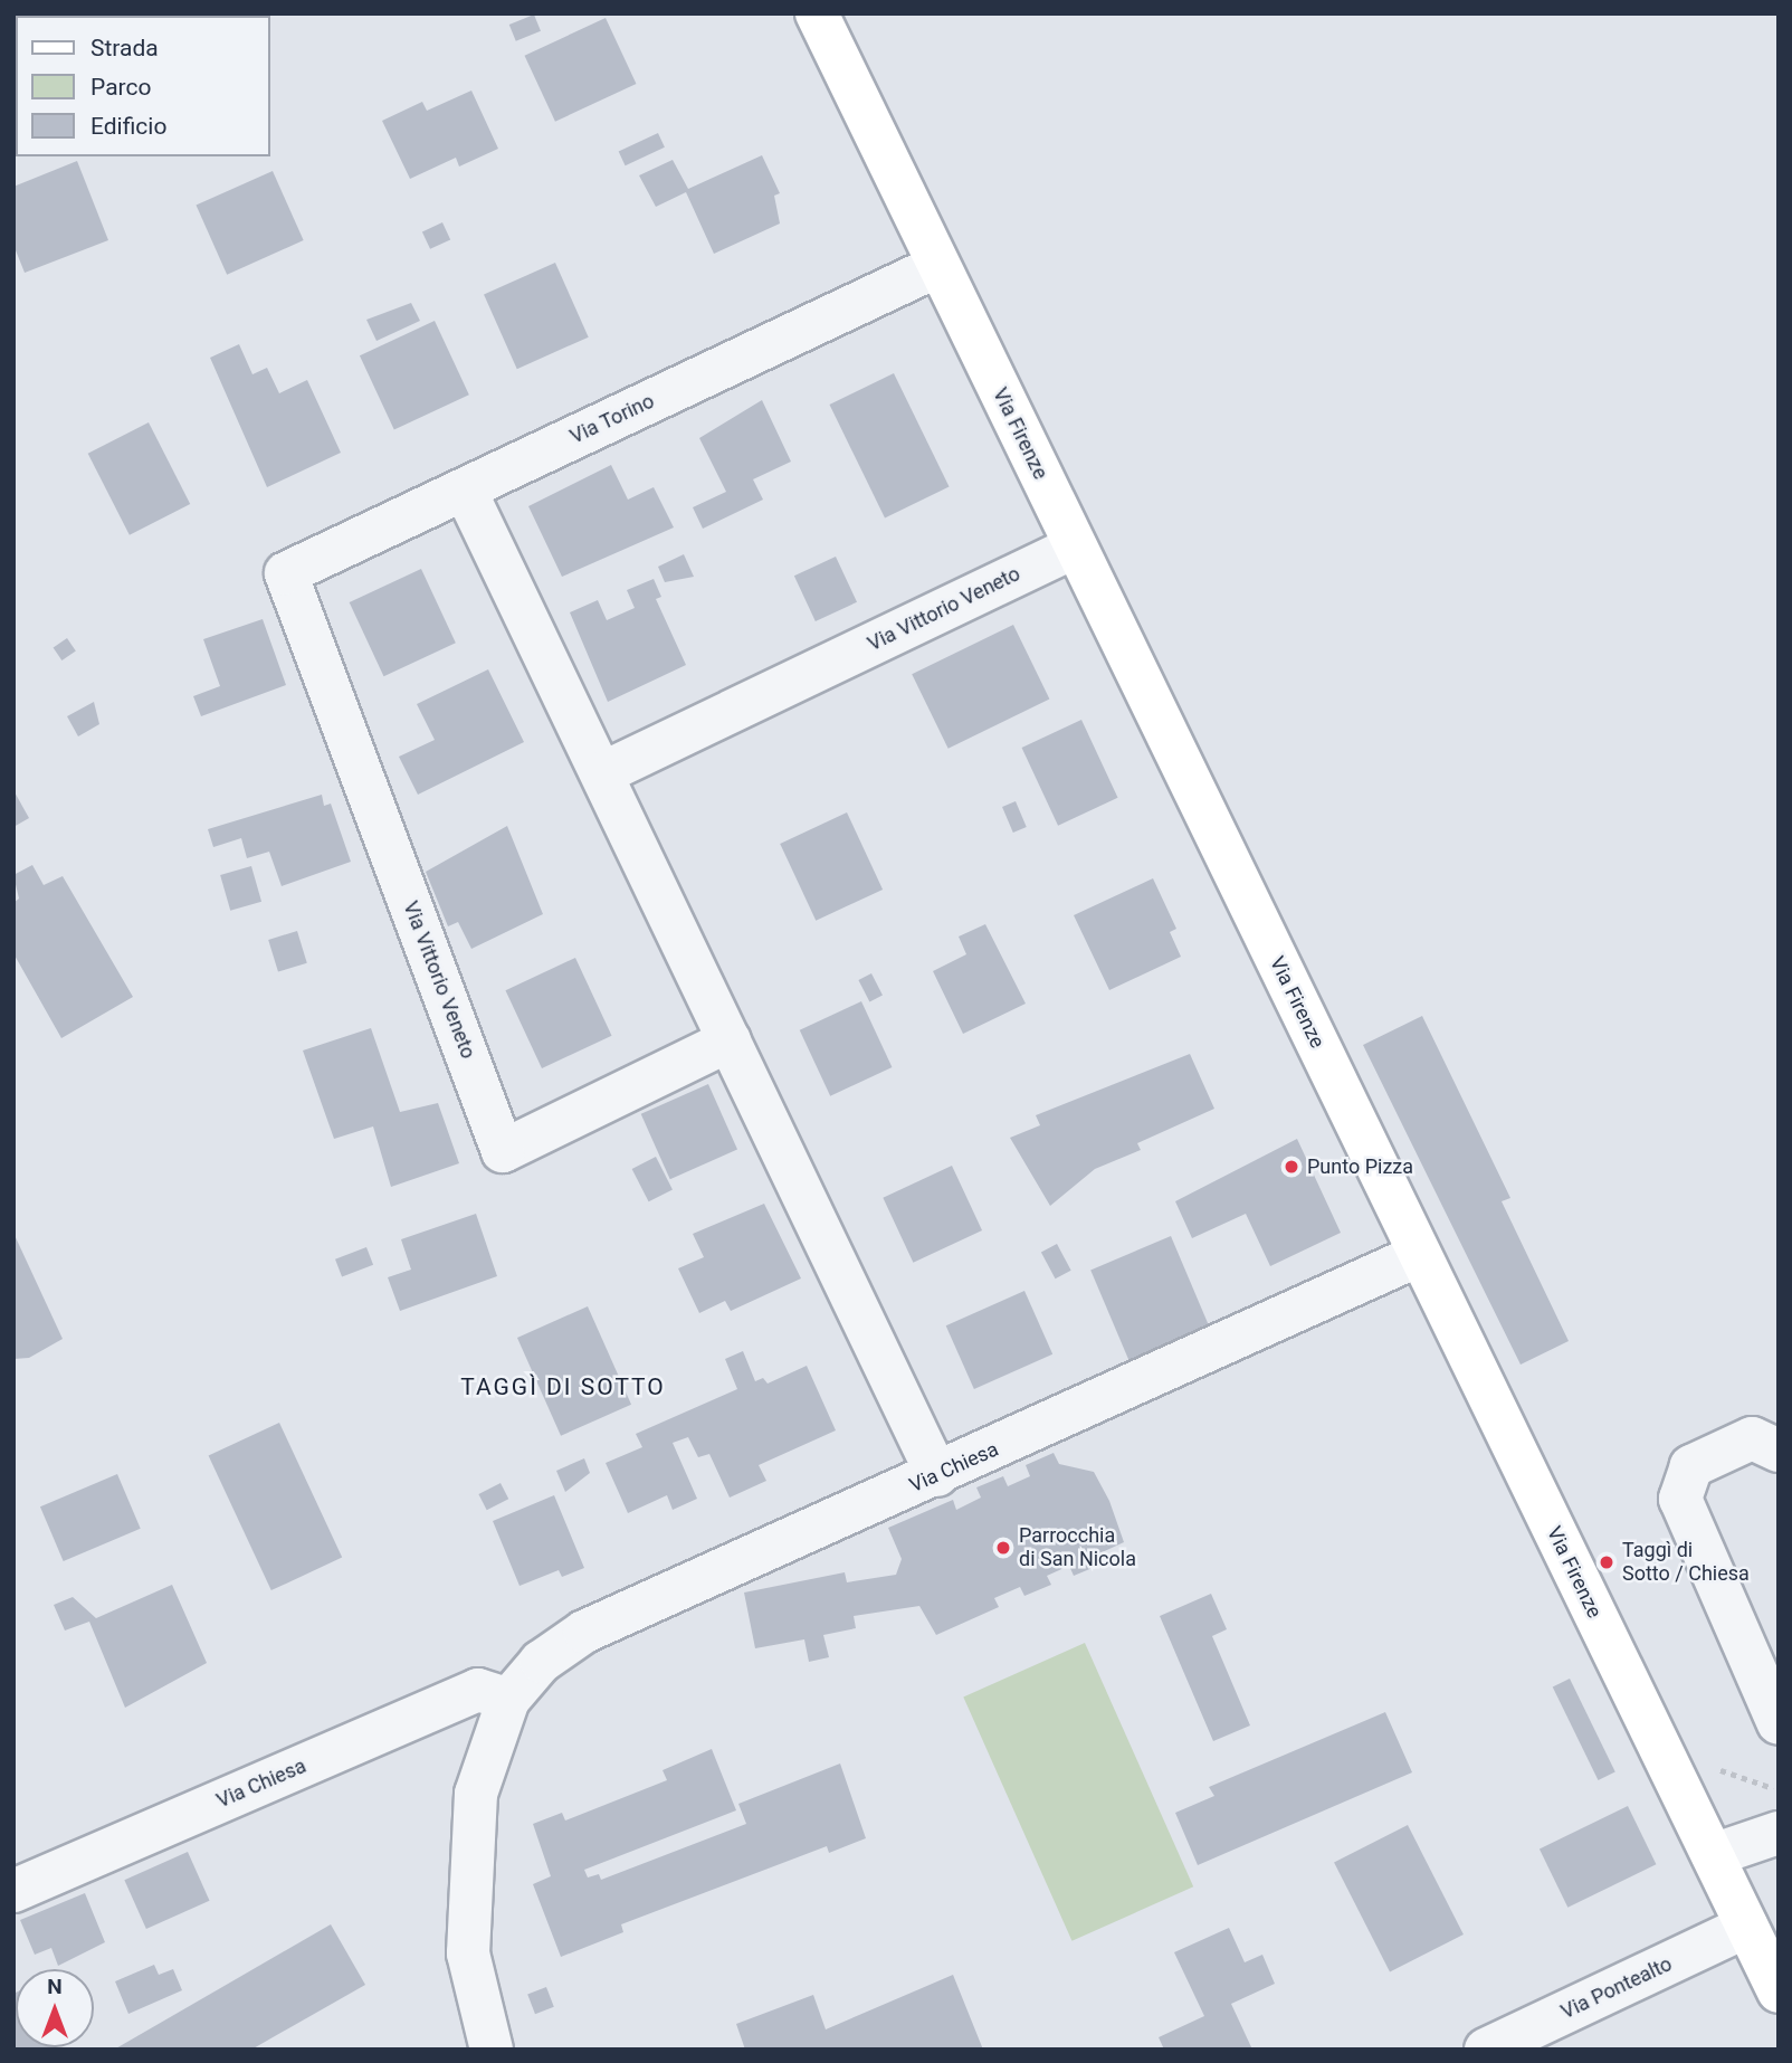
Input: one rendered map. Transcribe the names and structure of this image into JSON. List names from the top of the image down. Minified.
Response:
{"streets":{"main road":["Via Firenze"],"street":["Via Torino","Via Vittorio Veneto","Via Chiesa","Via Pontealto"]},"crossings":[["Via Torino","Via Firenze"],["Via Torino","Via Vittorio Veneto"],["Via Firenze","Via Vittorio Veneto"],["Via Firenze","Via Chiesa"],["Via Firenze","Via Pontealto"]],"districts":["TAGGÌ DI SOTTO"],"places":["Punto Pizza","Parrocchia di San Nicola","Taggì di Sotto / Chiesa"],"legend":["Strada","Parco","Edificio"],"north":"top"}
